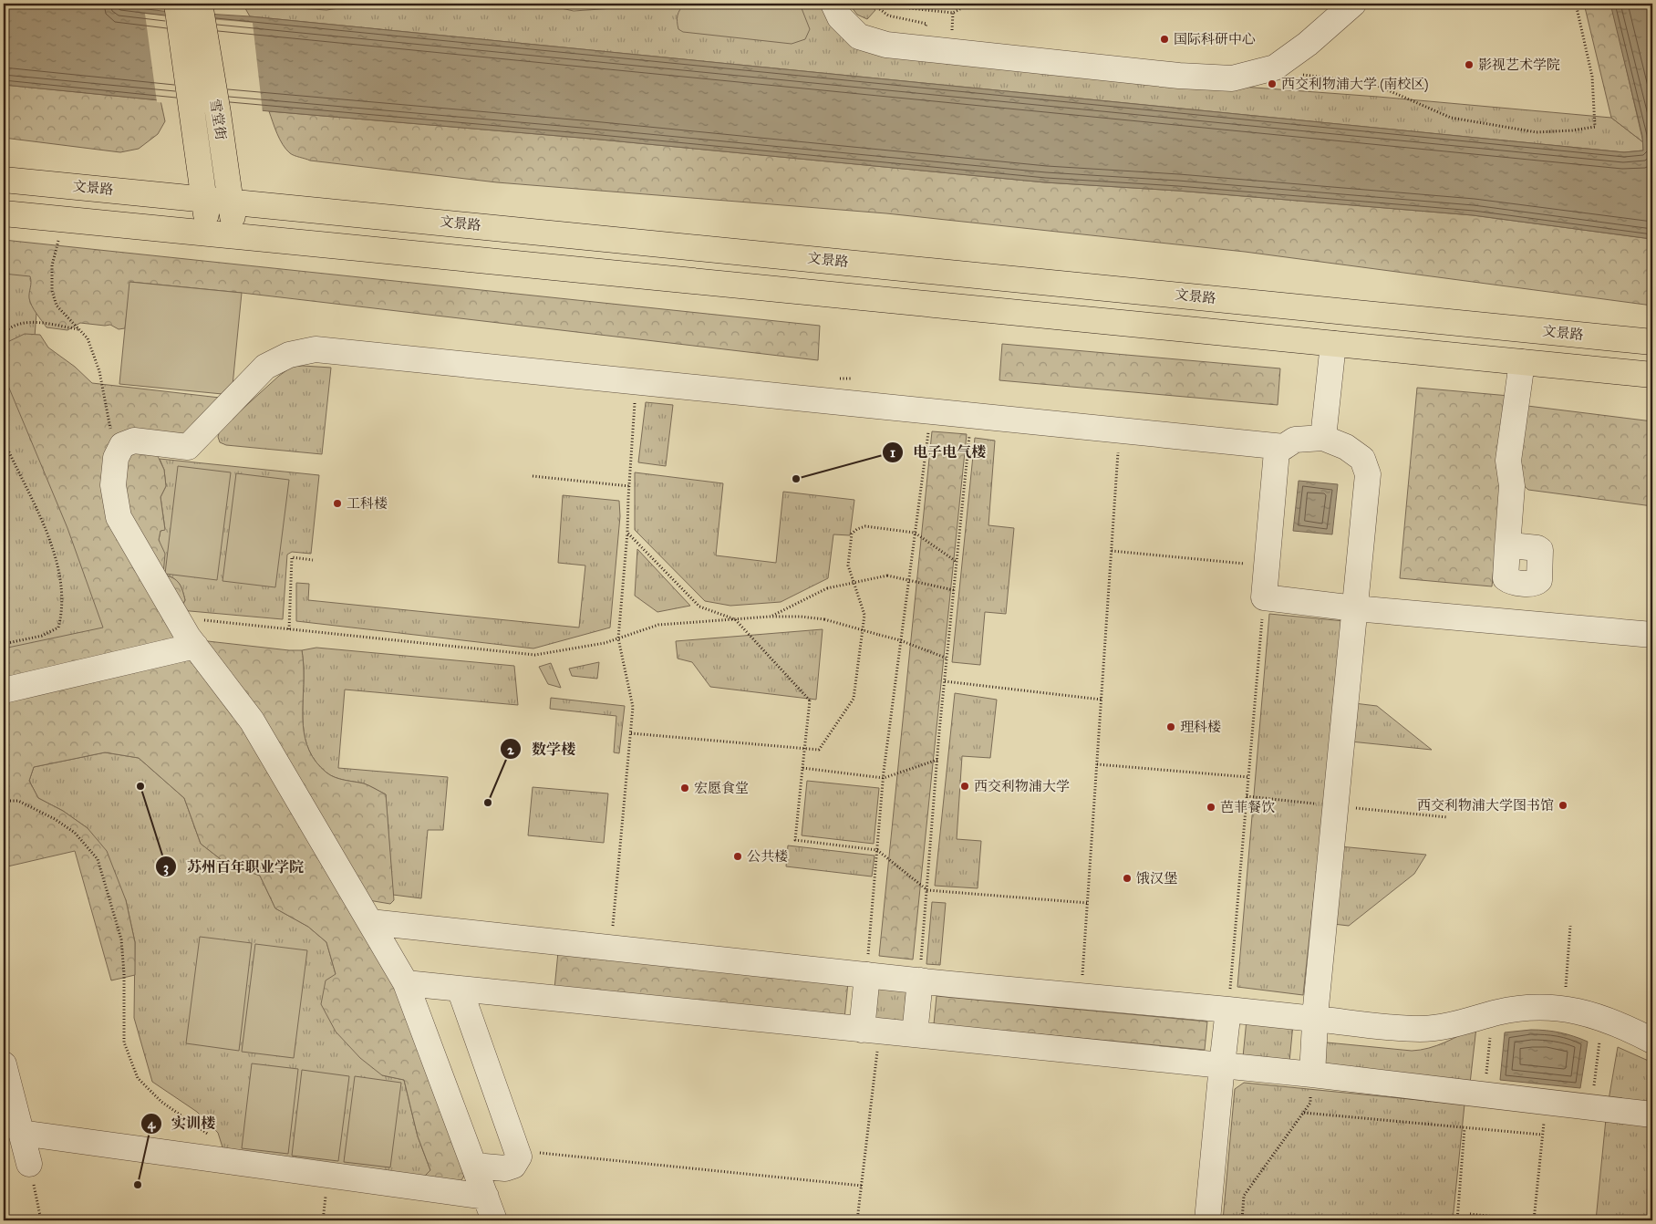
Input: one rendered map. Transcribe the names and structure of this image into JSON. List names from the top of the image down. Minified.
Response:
{"streets":{"main road":["雪堂街","文景路"]},"crossings":[["雪堂街","文景路"]],"places":["国际科研中心","影视艺术学院","西交利物浦大学 (南校区)","电子电气楼","工科楼","理科楼","苏州百年职业学院","西交利物浦大学","宏愿食堂","数学楼","西交利物浦大学图书馆","芭菲餐饮","公共楼","饿汉堡","实训楼"]}
